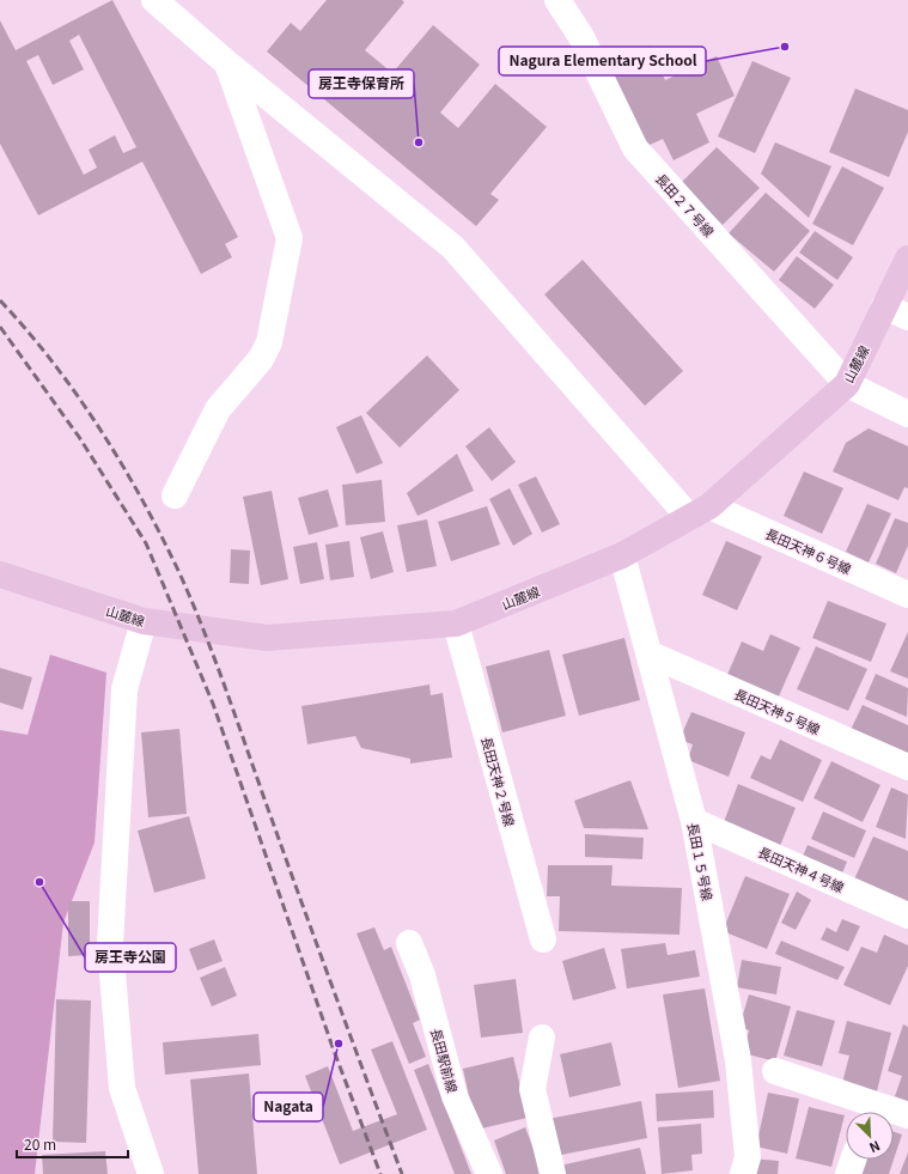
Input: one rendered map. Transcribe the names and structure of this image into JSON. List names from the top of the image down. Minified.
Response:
{"streets":{"main road":["山麓線"],"street":["長田２７号線","長田天神６号線","長田天神５号線","長田天神２号線","長田１５号線","長田天神４号線","長田駅前線"]},"crossings":[["長田２７号線","山麓線"],["山麓線","長田天神６号線"],["山麓線","長田天神２号線"],["山麓線","長田１５号線"],["長田天神５号線","長田１５号線"],["長田１５号線","長田天神４号線"]],"places":["Nagura Elementary School","房王寺保育所","房王寺公園","Nagata"],"scale_bar":"20 m","north":"bottom right"}
